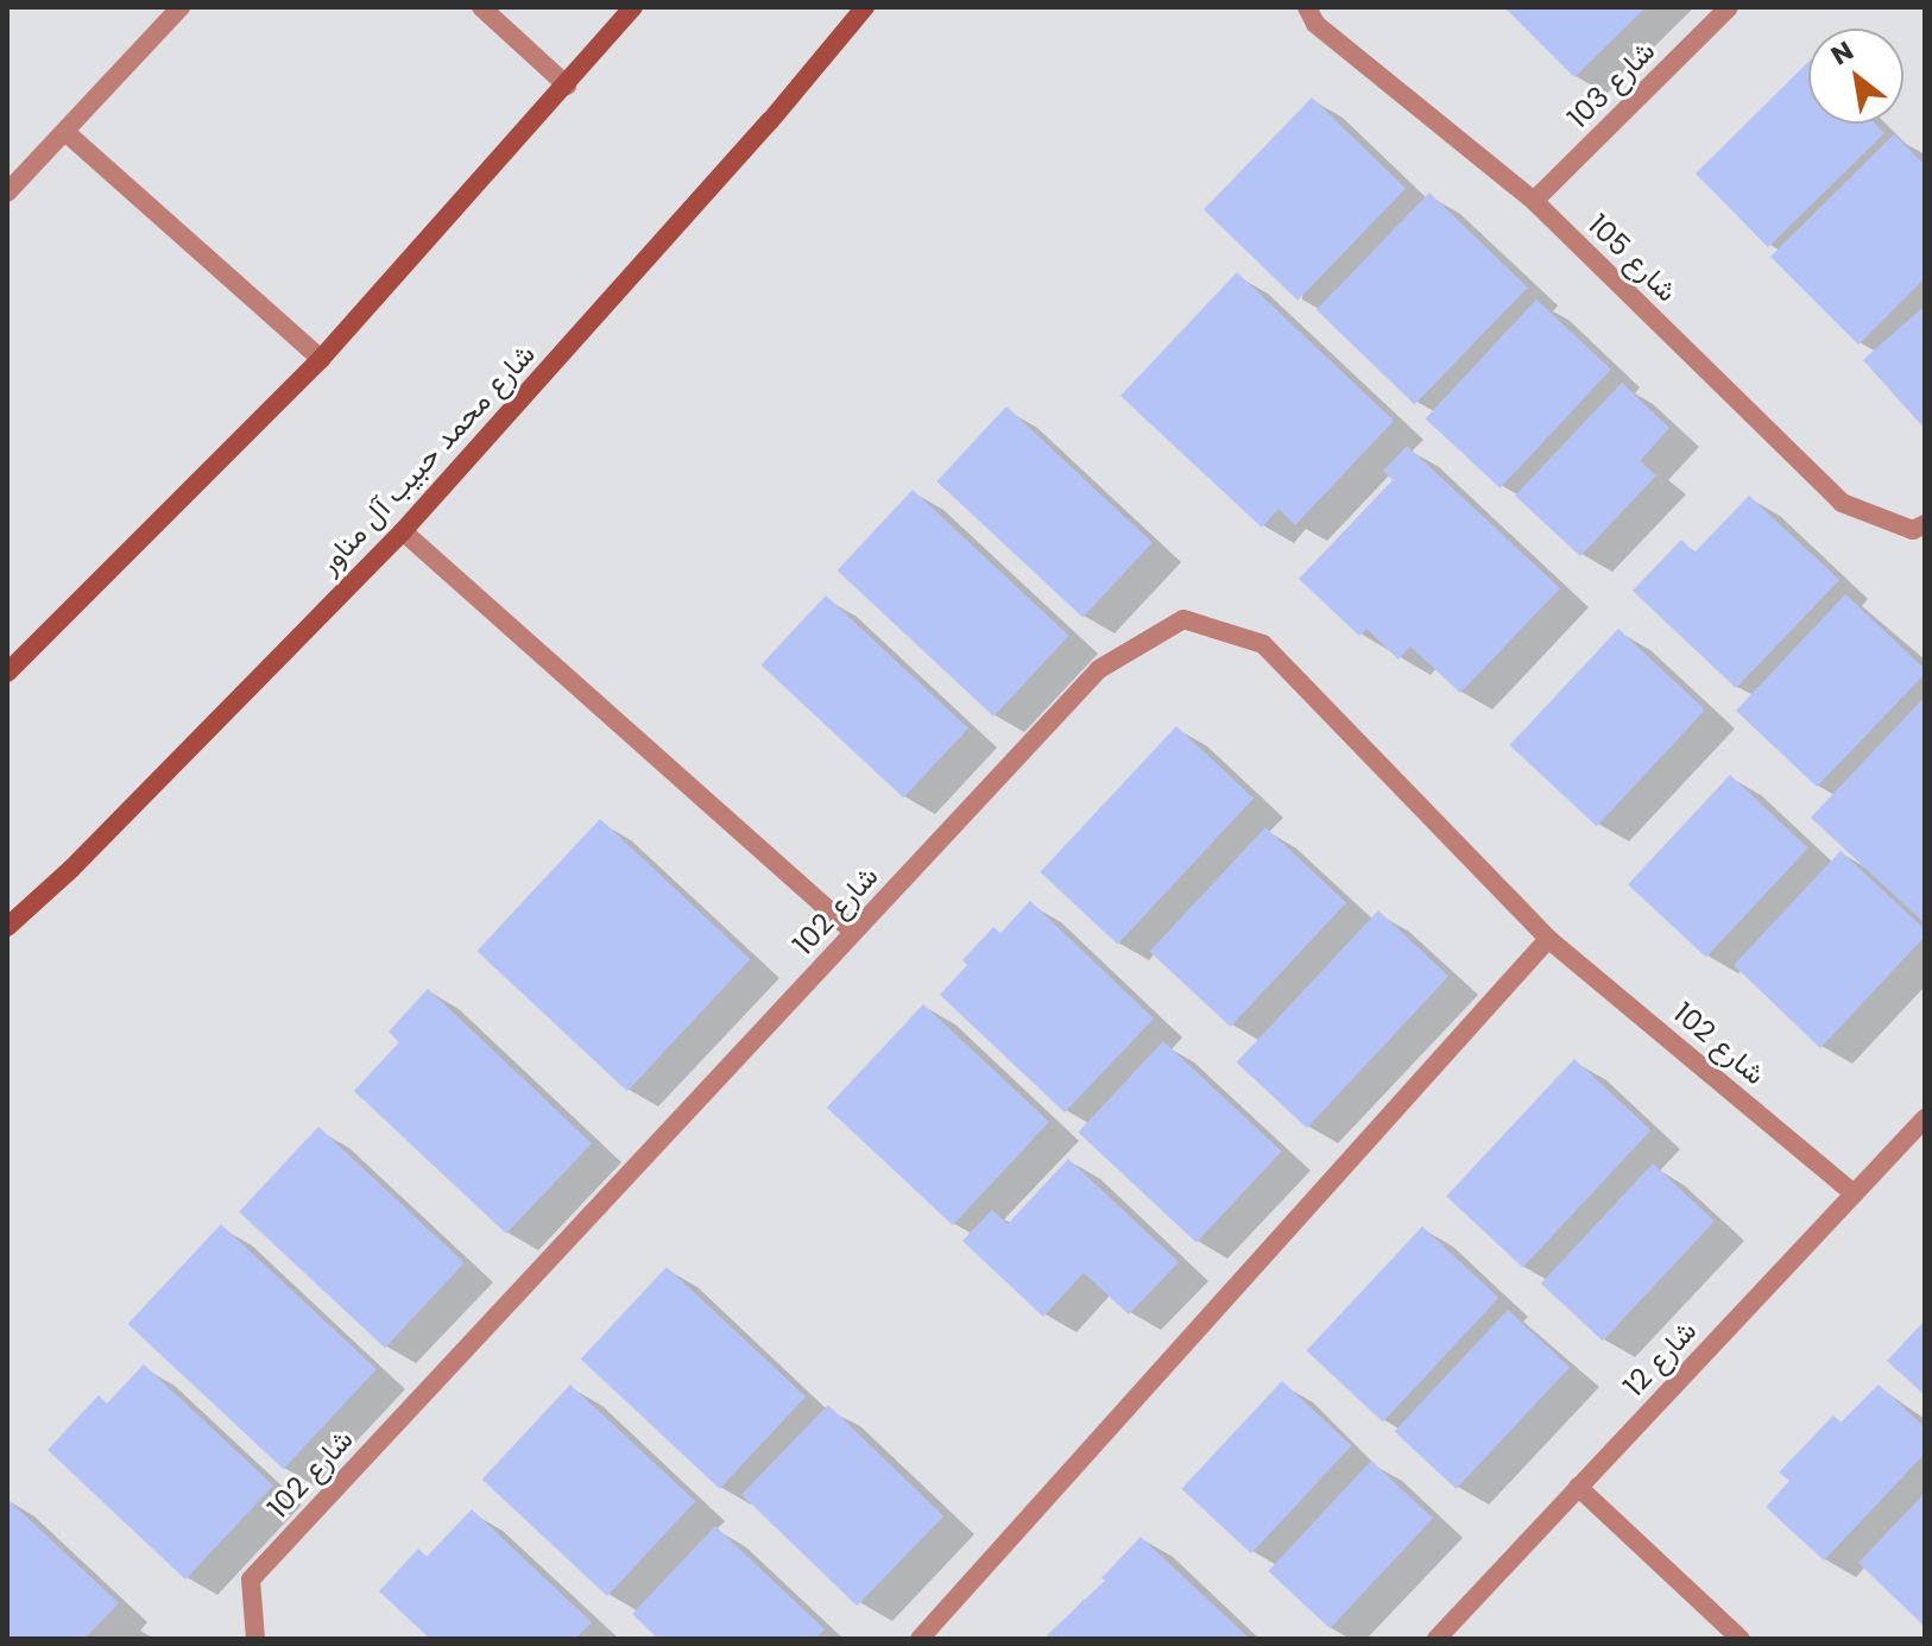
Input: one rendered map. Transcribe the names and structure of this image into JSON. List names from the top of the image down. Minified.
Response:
{"streets":{"main road":["شارع محمد حبيب آل مناور"],"street":["شارع 103","شارع 105","شارع 102","شارع 12"]},"crossings":[["شارع 103","شارع 105"],["شارع 102","شارع 12"]],"north":"top left"}
